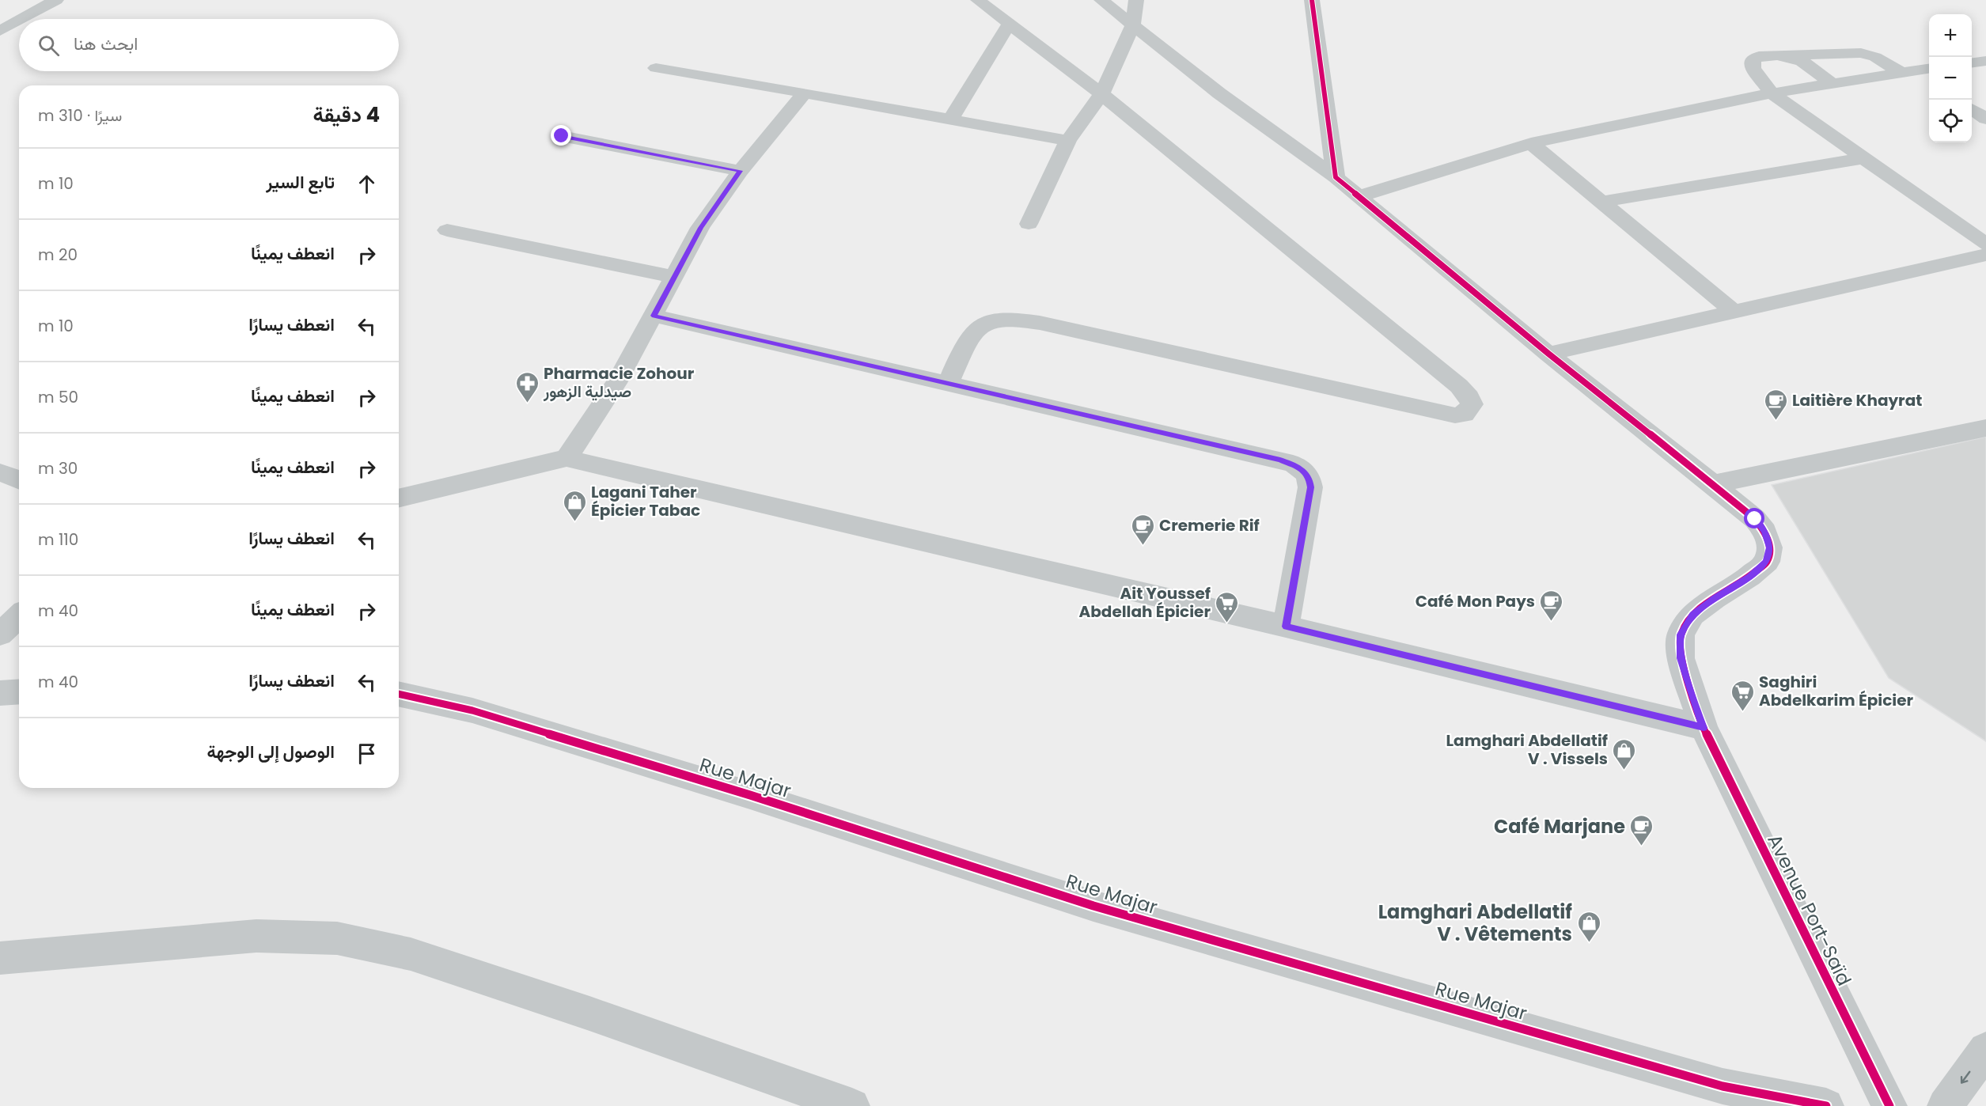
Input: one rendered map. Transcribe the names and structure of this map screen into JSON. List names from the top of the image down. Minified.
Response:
{"streets":{"street":["Rue Majar","Avenue Port-Saïd"]},"places":{"pharmacy":["Pharmacie Zohour صيدلية الزهور"],"cafe":["Laitière Khayrat","Cremerie Rif","Café Mon Pays","Café Marjane"],"shop":["Lagani Taher Épicier Tabac","Lamghari Abdellatif V . Vissels","Lamghari Abdellatif V . Vêtements"],"supermarket":["Ait Youssef Abdellah Épicier","Saghiri Abdelkarim Épicier"]},"page":{"map_buttons":["+","−"],"search":"ابحث هنا","heading":["4 دقيقة","سيرًا · 310 m"],"list":[["تابع السير","10 m"],["انعطف يمينًا","20 m"],["انعطف يسارًا","10 m"],["انعطف يمينًا","50 m"],["انعطف يمينًا","30 m"],["انعطف يسارًا","110 m"],["انعطف يمينًا","40 m"],["انعطف يسارًا","40 m"],"الوصول إلى الوجهة"]}}
